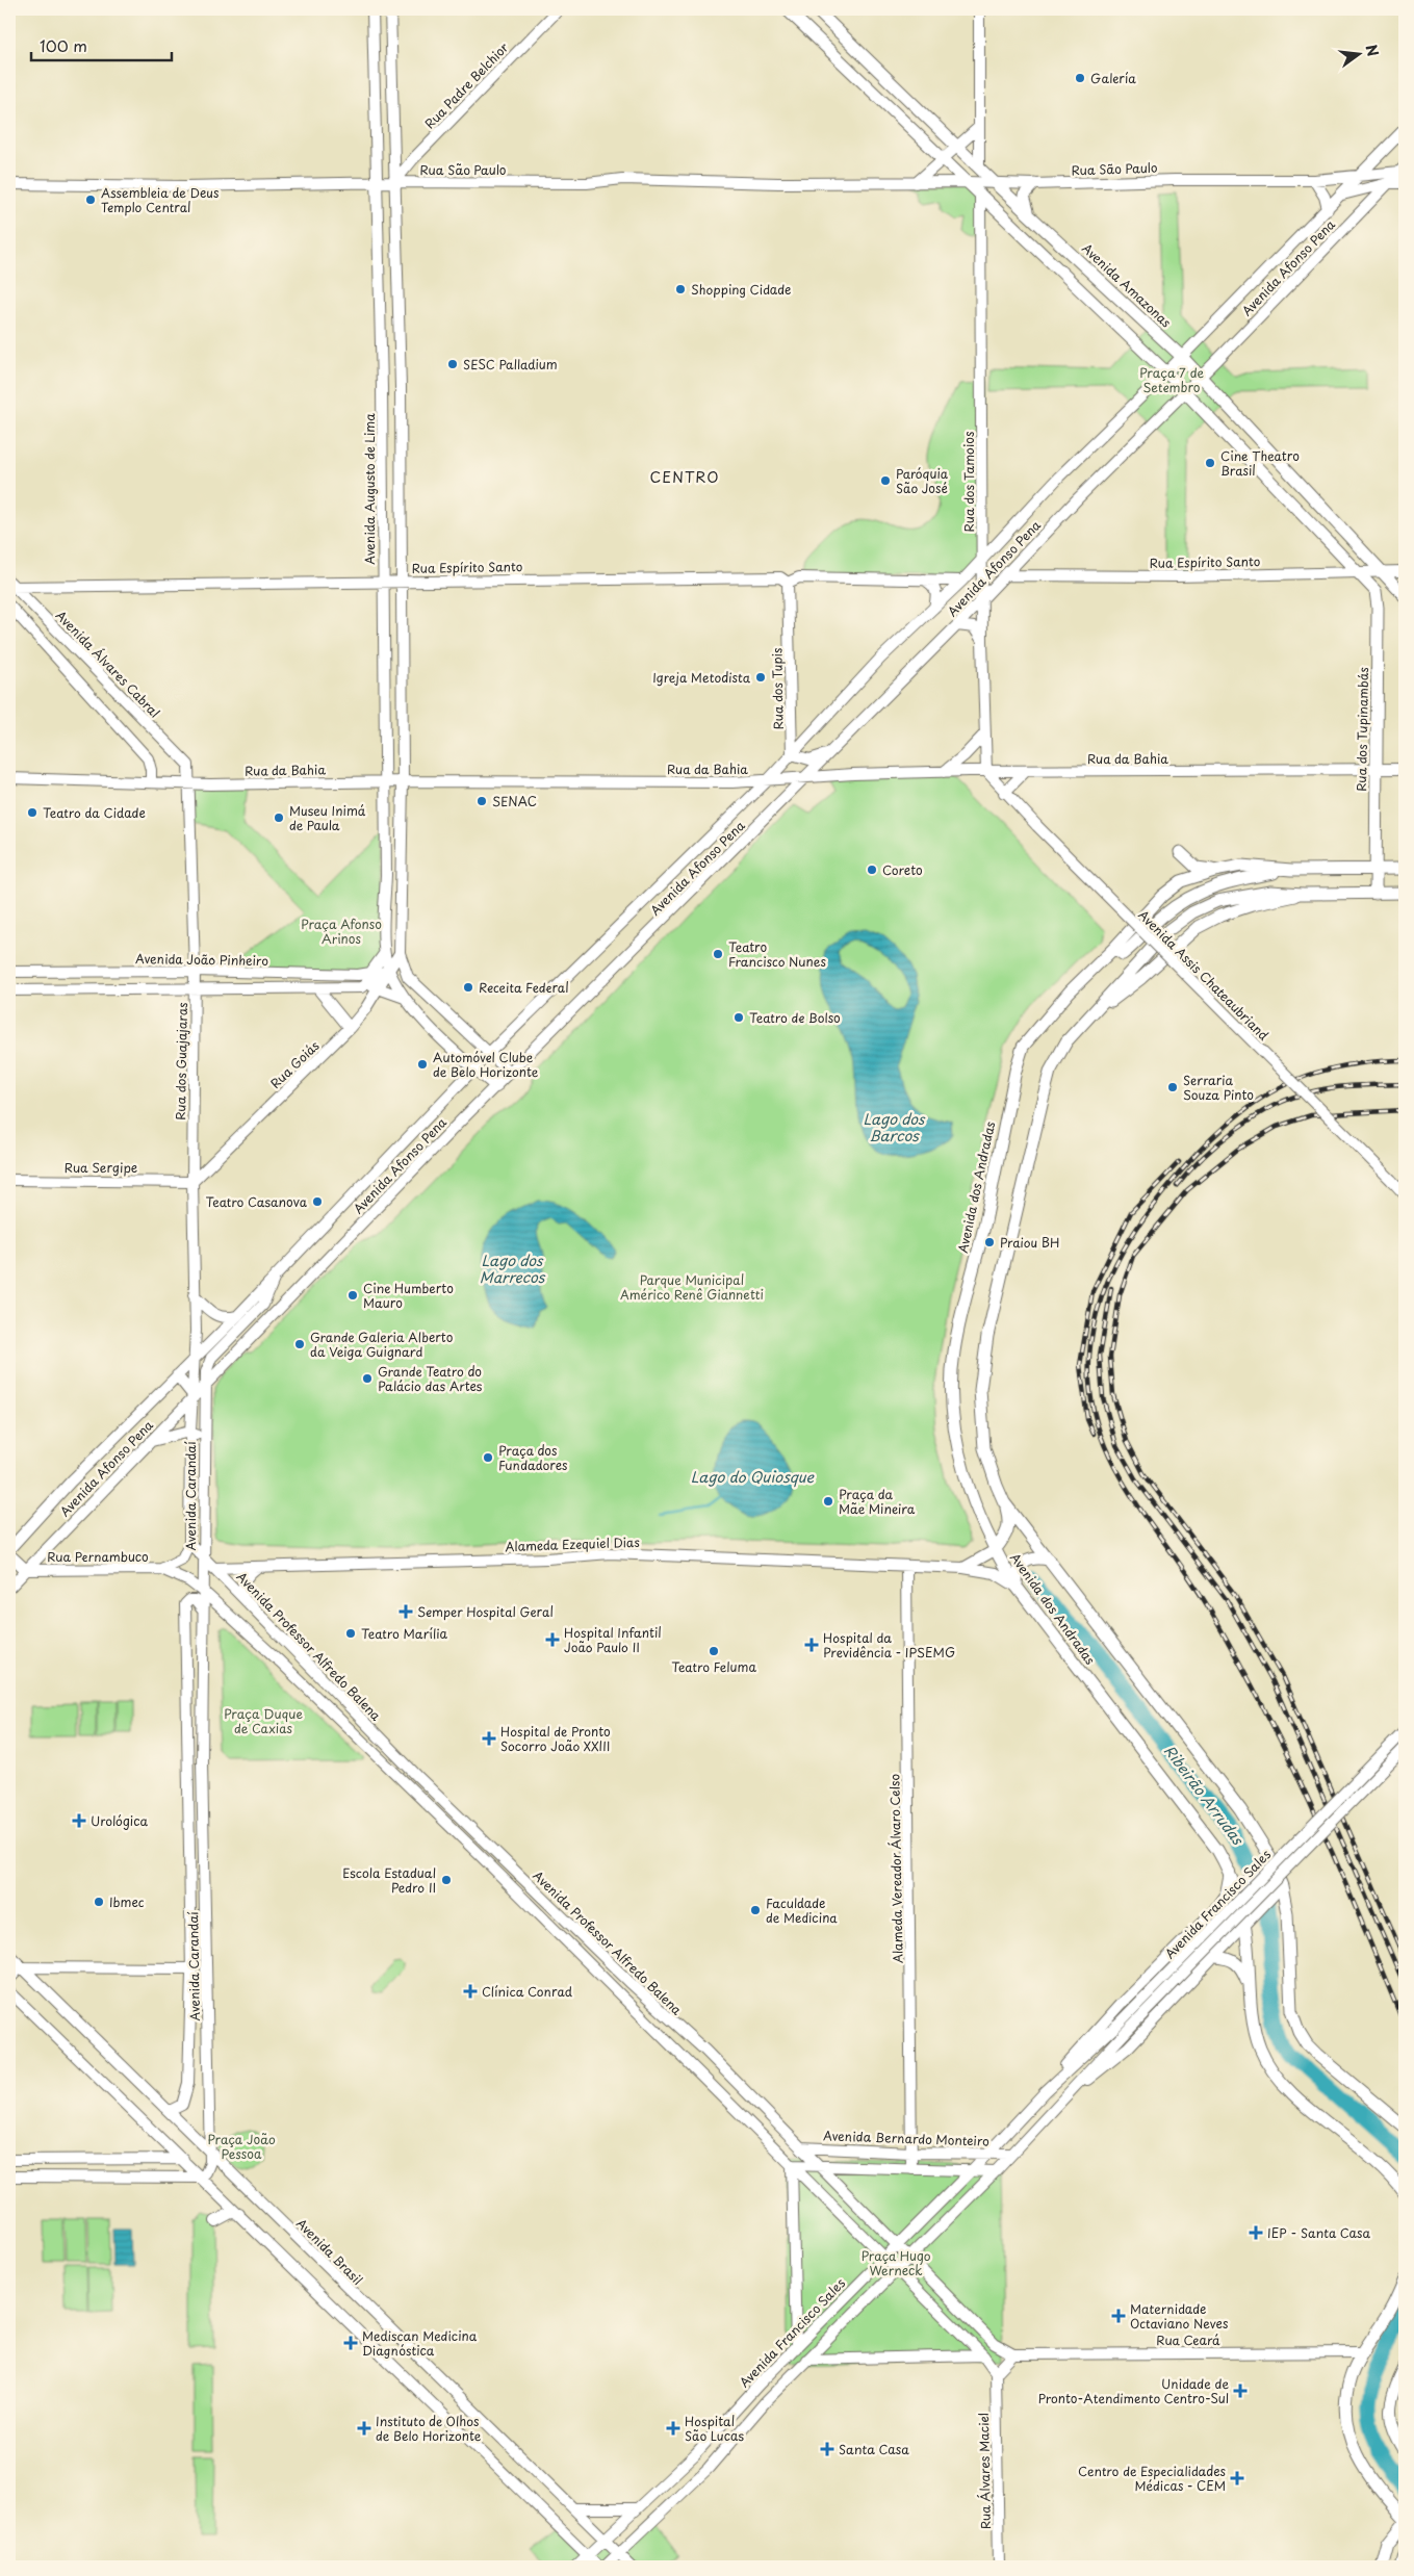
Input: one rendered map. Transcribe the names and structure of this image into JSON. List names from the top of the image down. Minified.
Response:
{"streets":{"main road":["Avenida Amazonas","Rua dos Tupinambás","Avenida dos Andradas"],"street":["Rua Padre Belchior","Rua São Paulo","Avenida Afonso Pena","Rua dos Tamoios","Avenida Augusto de Lima","Rua Espírito Santo","Avenida Álvares Cabral","Rua dos Tupis","Rua da Bahia","Avenida João Pinheiro","Avenida Assis Chateaubriand","Rua dos Guajajaras","Rua Goiás","Rua Sergipe","Avenida Carandaí","Alameda Ezequiel Dias","Rua Pernambuco","Avenida Professor Alfredo Balena","Alameda Vereador Álvaro Celso","Avenida Francisco Sales","Avenida Bernardo Monteiro","Avenida Brasil","Rua Ceará","Rua Álvares Maciel"]},"crossings":[["Rua Padre Belchior","Rua São Paulo"],["Rua São Paulo","Avenida Afonso Pena"],["Rua São Paulo","Avenida Amazonas"],["Rua São Paulo","Avenida Augusto de Lima"],["Avenida Afonso Pena","Avenida Amazonas"],["Avenida Afonso Pena","Rua dos Tamoios"],["Avenida Afonso Pena","Rua Espírito Santo"],["Avenida Afonso Pena","Rua dos Tupis"],["Avenida Afonso Pena","Rua da Bahia"],["Avenida Afonso Pena","Rua dos Guajajaras"],["Avenida Afonso Pena","Avenida Carandaí"],["Avenida Afonso Pena","Rua Pernambuco"],["Avenida Amazonas","Rua Espírito Santo"],["Rua dos Tamoios","Rua da Bahia"],["Rua dos Tamoios","Avenida Assis Chateaubriand"],["Avenida Augusto de Lima","Rua Espírito Santo"],["Avenida Augusto de Lima","Rua da Bahia"],["Avenida Augusto de Lima","Avenida João Pinheiro"],["Avenida Augusto de Lima","Rua Goiás"],["Rua Espírito Santo","Avenida Álvares Cabral"],["Rua Espírito Santo","Rua dos Tupis"],["Rua Espírito Santo","Rua dos Tupinambás"],["Avenida Álvares Cabral","Rua dos Guajajaras"],["Rua dos Tupinambás","Rua da Bahia"],["Rua dos Tupinambás","Avenida dos Andradas"],["Rua da Bahia","Avenida Assis Chateaubriand"],["Rua da Bahia","Rua dos Guajajaras"],["Avenida João Pinheiro","Rua dos Guajajaras"],["Rua dos Guajajaras","Rua Goiás"],["Rua dos Guajajaras","Rua Sergipe"],["Rua dos Guajajaras","Avenida Carandaí"],["Rua Goiás","Rua Sergipe"],["Avenida dos Andradas","Alameda Ezequiel Dias"],["Avenida dos Andradas","Avenida Francisco Sales"],["Avenida Carandaí","Avenida Professor Alfredo Balena"],["Avenida Carandaí","Avenida Brasil"],["Alameda Ezequiel Dias","Avenida Professor Alfredo Balena"],["Alameda Ezequiel Dias","Alameda Vereador Álvaro Celso"],["Rua Pernambuco","Avenida Professor Alfredo Balena"],["Avenida Professor Alfredo Balena","Avenida Francisco Sales"],["Avenida Professor Alfredo Balena","Avenida Bernardo Monteiro"],["Avenida Professor Alfredo Balena","Rua Ceará"],["Avenida Professor Alfredo Balena","Rua Álvares Maciel"],["Alameda Vereador Álvaro Celso","Avenida Bernardo Monteiro"],["Avenida Francisco Sales","Avenida Bernardo Monteiro"],["Avenida Francisco Sales","Avenida Brasil"]],"districts":["CENTRO"],"water":["Lago dos Barcos","Lago dos Marrecos","Lago do Quiosque","Ribeirão Arrudas"],"parks":["Praça 7 de Setembro","Praça Afonso Arinos","Parque Municipal Américo Renê Giannetti","Praça Duque de Caxias","Praça João Pessoa","Praça Hugo Werneck"],"places":{"other":["Galería","Assembleia de Deus Templo Central","Shopping Cidade","SESC Palladium","Cine Theatro Brasil","Paróquia São José","Igreja Metodista","SENAC","Teatro da Cidade","Museu Inimá de Paula","Coreto","Teatro Francisco Nunes","Receita Federal","Teatro de Bolso","Automóvel Clube de Belo Horizonte","Serraria Souza Pinto","Teatro Casanova","Praiou BH","Cine Humberto Mauro","Grande Galeria Alberto da Veiga Guignard","Grande Teatro do Palácio das Artes","Praça dos Fundadores","Praça da Mãe Mineira","Teatro Marília","Teatro Feluma","Escola Estadual Pedro II","Ibmec","Faculdade de Medicina"],"health":["Semper Hospital Geral","Hospital Infantil João Paulo II","Hospital da Previdência - IPSEMG","Hospital de Pronto Socorro João XXIII","Urológica","Clínica Conrad","IEP - Santa Casa","Maternidade Octaviano Neves","Mediscan Medicina Diagnóstica","Unidade de Pronto-Atendimento Centro-Sul","Instituto de Olhos de Belo Horizonte","Hospital São Lucas","Santa Casa","Centro de Especialidades Médicas - CEM"]},"scale_bar":"100 m","north":"right"}
